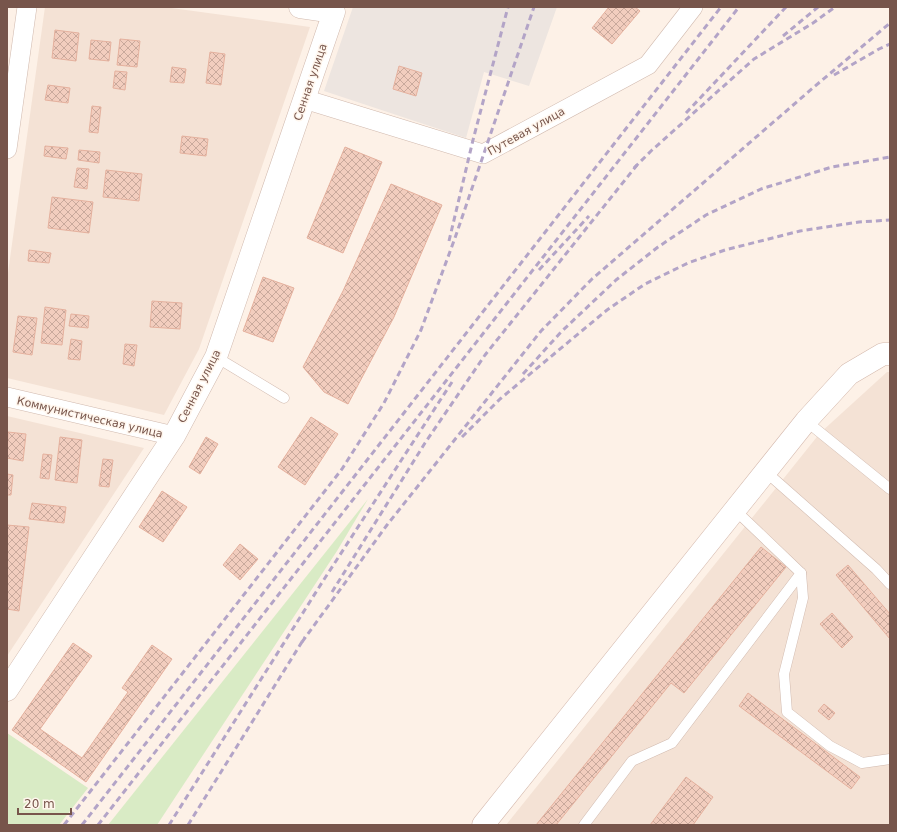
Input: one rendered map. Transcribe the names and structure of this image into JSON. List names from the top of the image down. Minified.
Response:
{"streets":{"street":["Сенная улица","Путевая улица","Коммунистическая улица"]},"crossings":[["Сенная улица","Путевая улица"],["Сенная улица","Коммунистическая улица"]],"scale_bar":"20 m"}
